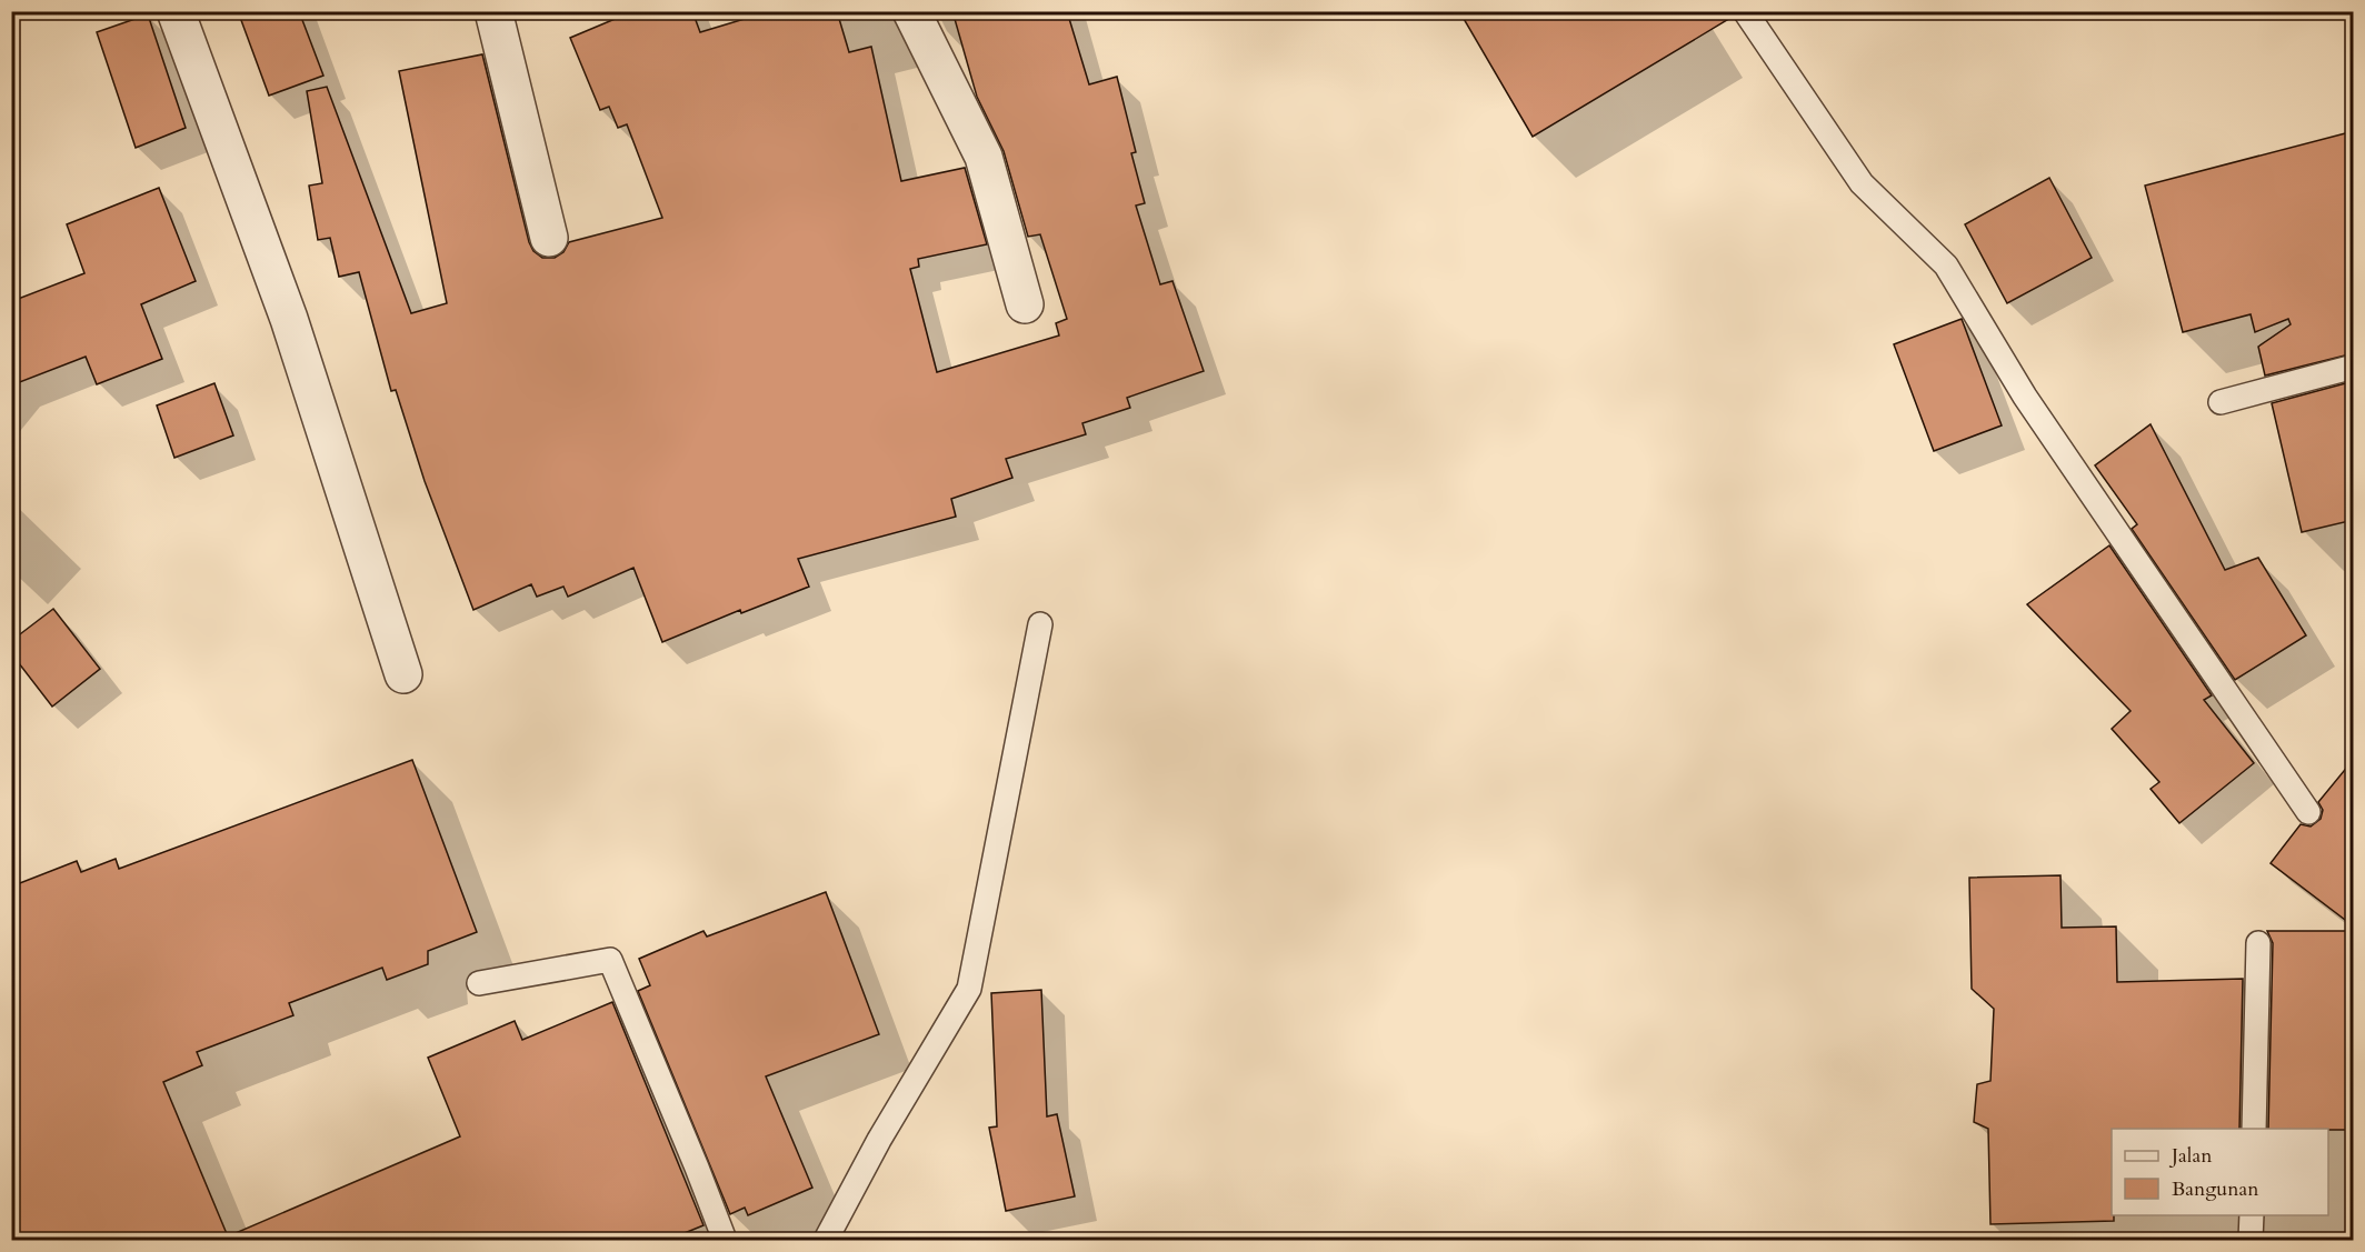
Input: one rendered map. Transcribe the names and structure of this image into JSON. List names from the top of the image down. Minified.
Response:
{"legend":["Jalan","Bangunan"]}
